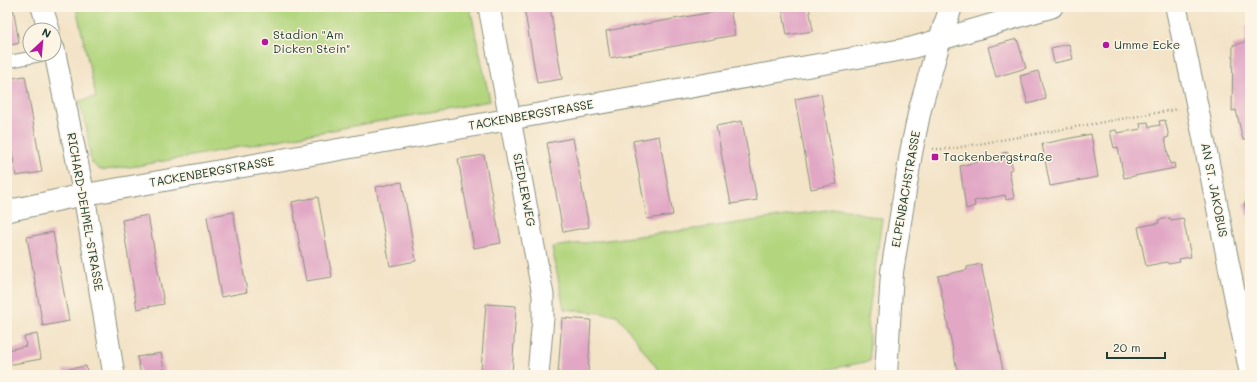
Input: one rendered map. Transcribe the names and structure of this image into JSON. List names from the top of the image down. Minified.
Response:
{"streets":{"street":["TACKENBERGSTRASSE","ELPENBACHSTRASSE","SIEDLERWEG","AN ST. JAKOBUS","RICHARD-DEHMEL-STRASSE"]},"crossings":[["TACKENBERGSTRASSE","ELPENBACHSTRASSE"],["TACKENBERGSTRASSE","SIEDLERWEG"],["TACKENBERGSTRASSE","RICHARD-DEHMEL-STRASSE"]],"places":{"other":["Stadion \"Am Dicken Stein\"","Umme Ecke"],"transit":["Tackenbergstraße"]},"scale_bar":"20 m","north":"top right"}
